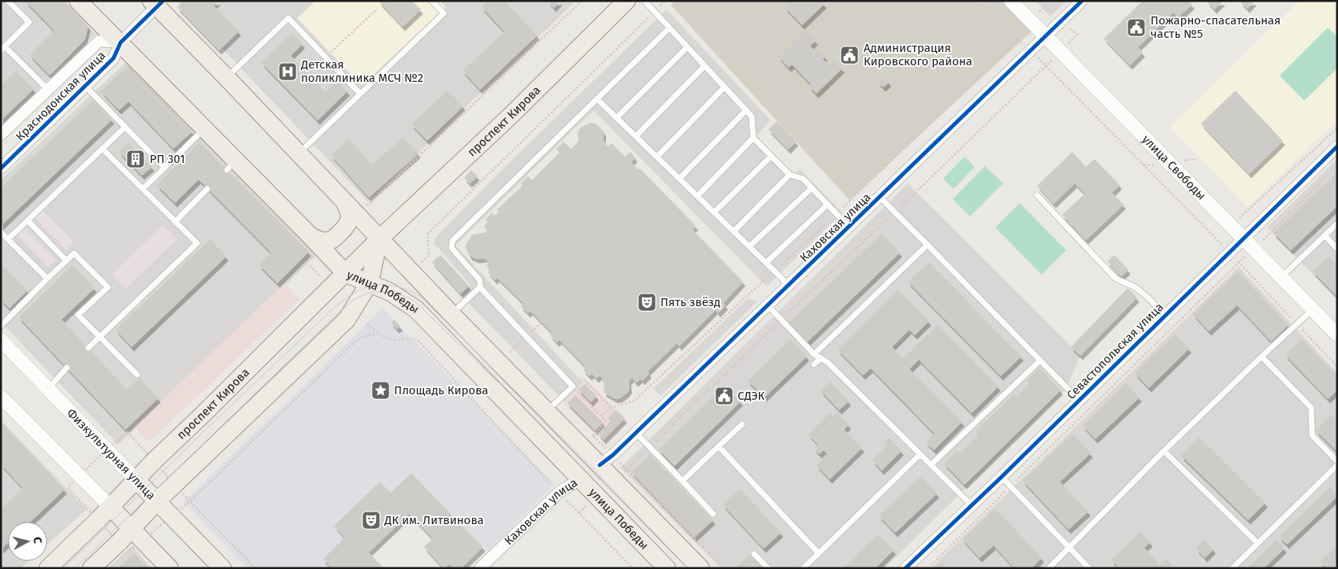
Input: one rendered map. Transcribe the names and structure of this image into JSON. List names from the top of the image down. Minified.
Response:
{"streets":{"main road":["проспект Кирова","Каховская улица","улица Победы","Физкультурная улица"],"street":["Краснодонская улица","улица Свободы","Севастопольская улица"]},"crossings":[["Краснодонская улица","улица Победы"],["проспект Кирова","улица Победы"],["проспект Кирова","Физкультурная улица"],["улица Свободы","Каховская улица"],["улица Свободы","Севастопольская улица"],["Каховская улица","улица Победы"]],"places":{"public building":["Пожарно-спасательная часть №5","Администрация Кировского района","СДЭК"],"hospital":["Детская поликлиника МСЧ №2"],"building":["РП 301"],"theatre":["Пять звёзд","ДК им. Литвинова"],"place":["Площадь Кирова"]},"north":"right"}
